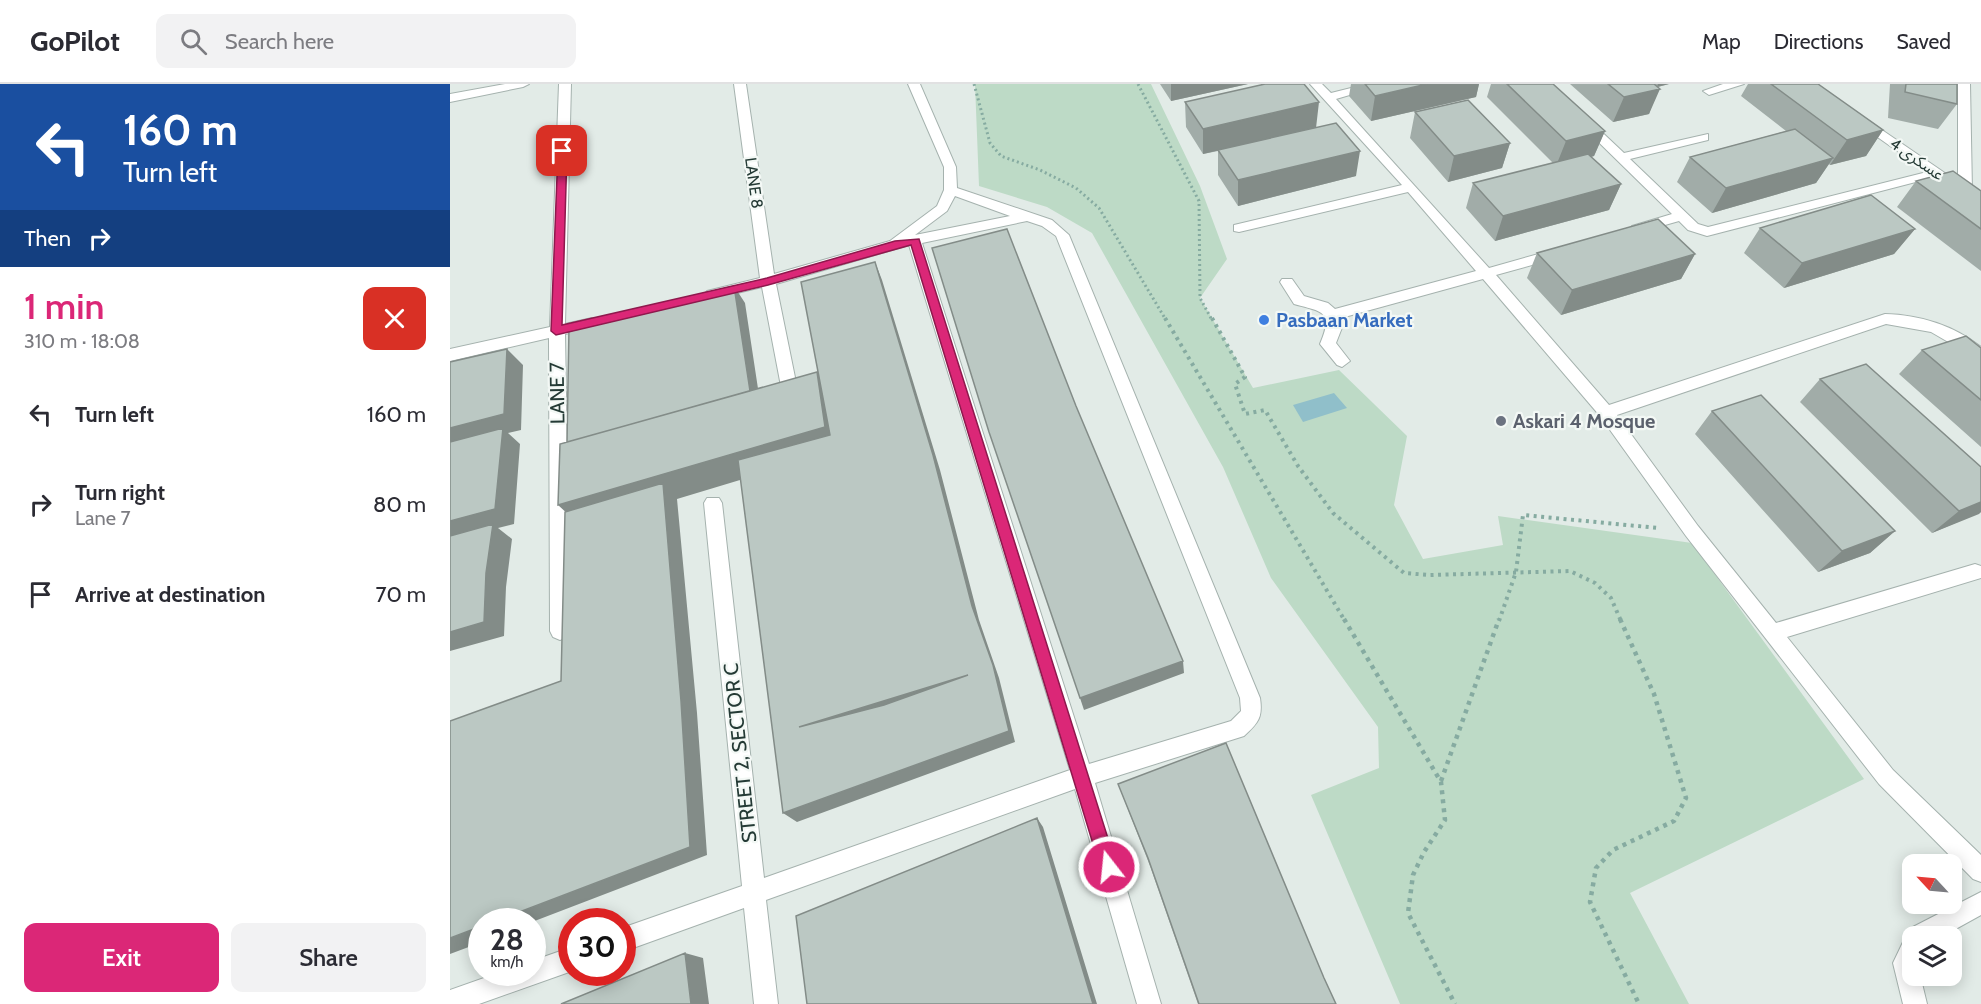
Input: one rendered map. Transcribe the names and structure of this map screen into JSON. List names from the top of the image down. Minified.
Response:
{"streets":{"street":["عسکری 4","LANE 8","LANE 7","STREET 2, SECTOR C"]},"places":["Pasbaan Market","Askari 4 Mosque"],"north":"top left","page":{"header":"GoPilot","search":"Search here","nav":["Map","Directions","Saved"],"turn":["160 m","Turn left"],"then":"Then","heading":["1 min","310 m · 18:08"],"list":[{"name":"Turn left","value":"160 m"},{"name":"Turn right","note":"Lane 7","value":"80 m"},{"name":"Arrive at destination","value":"70 m"}],"speed":"28 km/h","limit":"30","buttons":["Exit","Share"]}}
